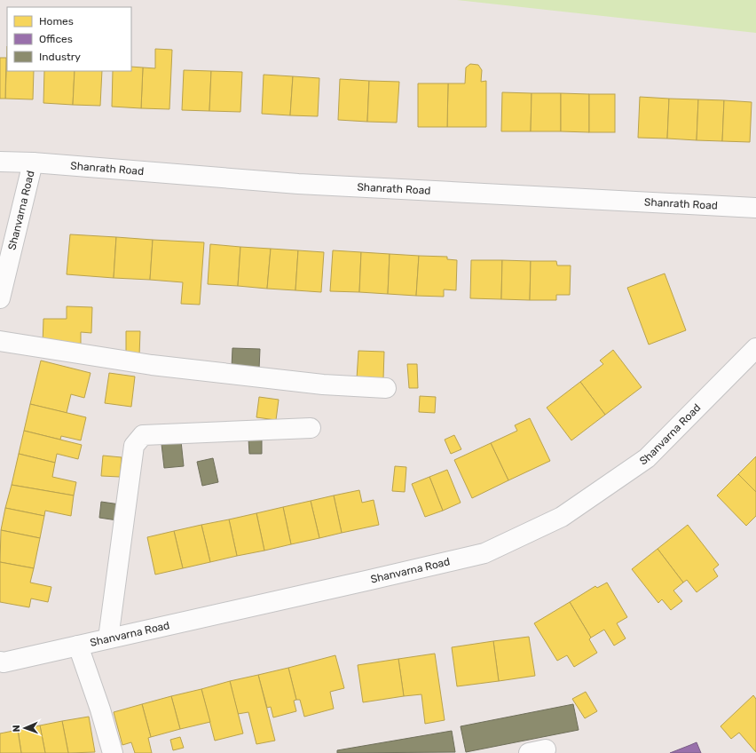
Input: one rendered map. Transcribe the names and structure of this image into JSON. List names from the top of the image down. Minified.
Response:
{"streets":{"street":["Shanrath Road","Shanvarna Road"]},"crossings":[["Shanrath Road","Shanvarna Road"]],"legend":["Homes","Offices","Industry"],"north":"left"}
